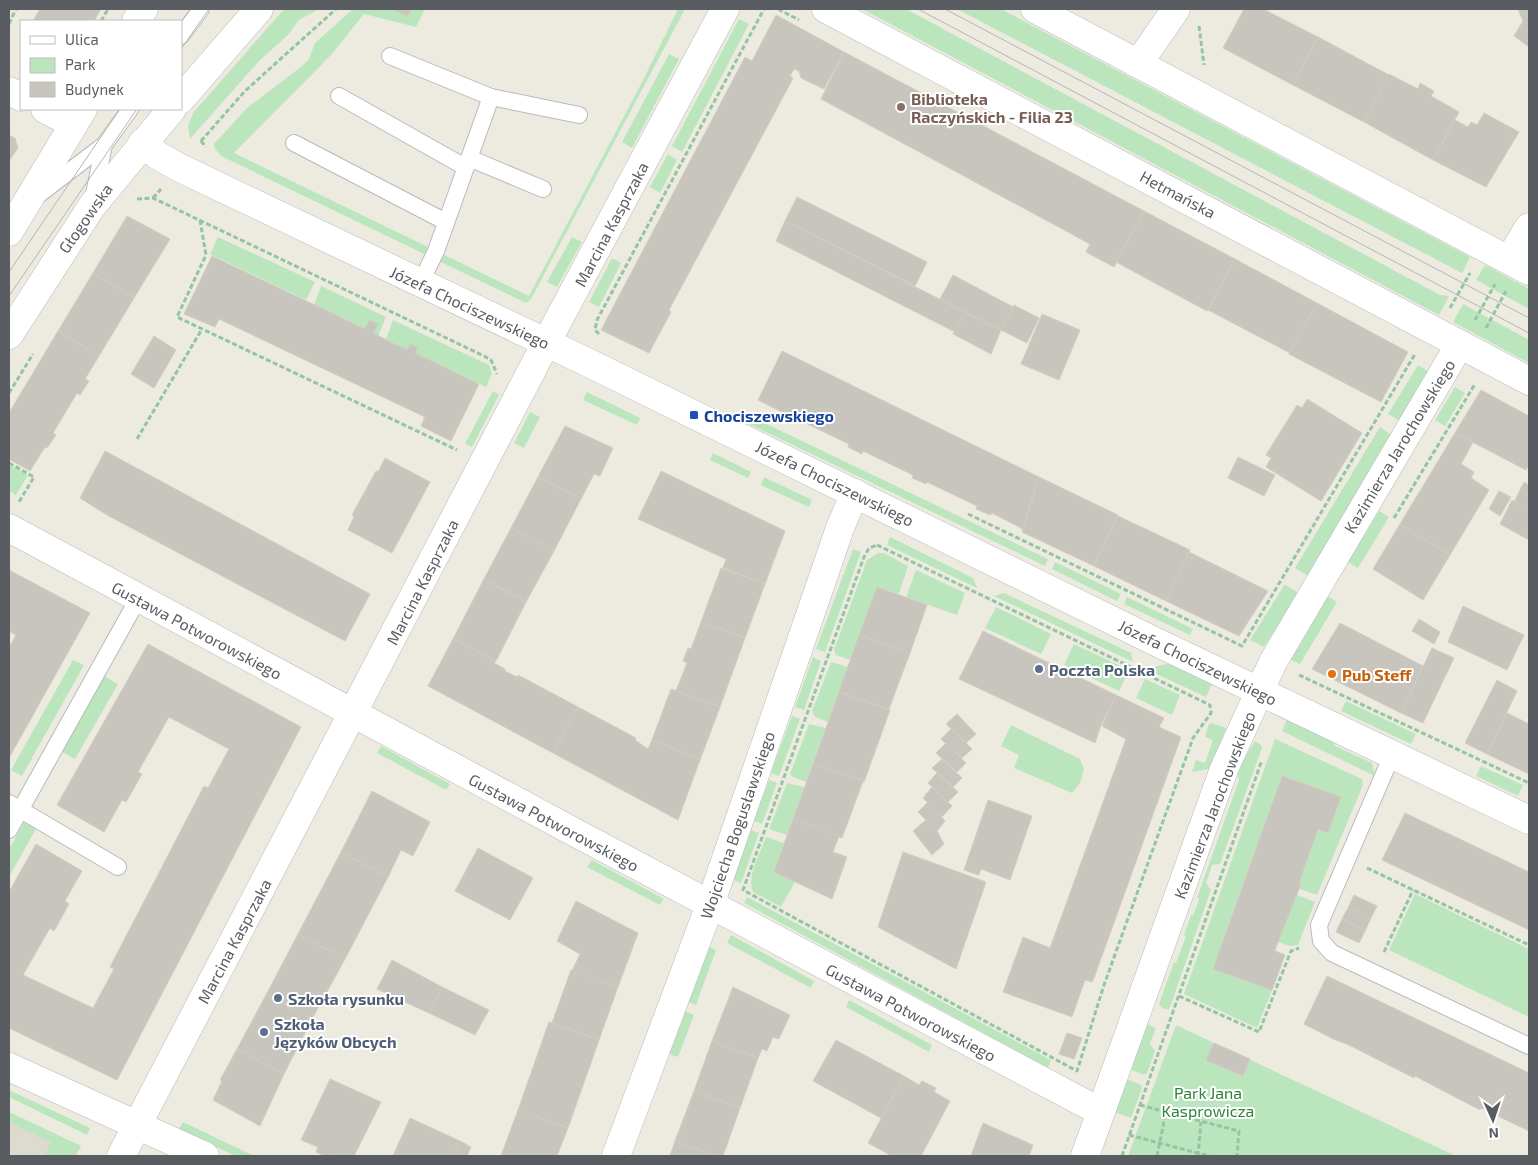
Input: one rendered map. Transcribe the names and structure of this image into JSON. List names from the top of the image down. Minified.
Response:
{"streets":{"street":["Hetmańska","Głogowska","Marcina Kasprzaka","Józefa Chociszewskiego","Kazimierza Jarochowskiego","Gustawa Potworowskiego","Wojciecha Bogusławskiego"]},"crossings":[["Hetmańska","Kazimierza Jarochowskiego"],["Głogowska","Józefa Chociszewskiego"],["Marcina Kasprzaka","Józefa Chociszewskiego"],["Marcina Kasprzaka","Gustawa Potworowskiego"],["Józefa Chociszewskiego","Kazimierza Jarochowskiego"],["Józefa Chociszewskiego","Wojciecha Bogusławskiego"],["Kazimierza Jarochowskiego","Gustawa Potworowskiego"],["Gustawa Potworowskiego","Wojciecha Bogusławskiego"]],"parks":["Park Jana Kasprowicza"],"places":{"other":["Biblioteka Raczyńskich - Filia 23","Poczta Polska","Pub Steff","Szkoła rysunku","Szkoła Języków Obcych"],"transit":["Chociszewskiego"]},"legend":["Ulica","Park","Budynek"],"north":"bottom"}
